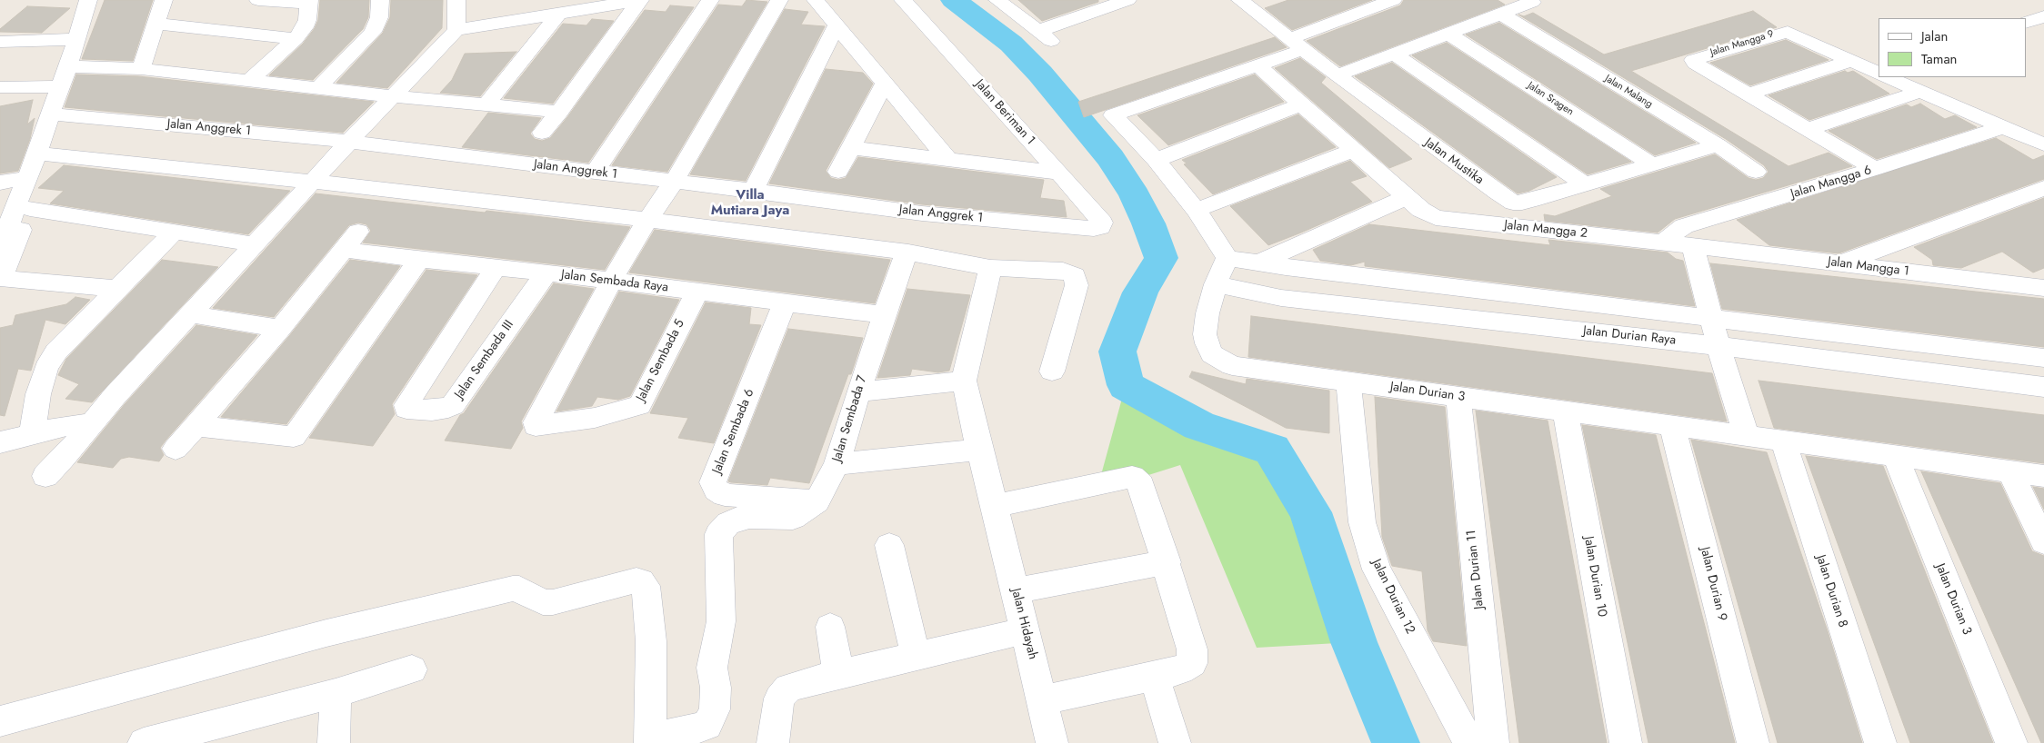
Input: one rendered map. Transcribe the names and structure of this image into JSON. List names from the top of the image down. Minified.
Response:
{"streets":{"street":["Jalan Mangga 9","Jalan Malang","Jalan Sragen","Jalan Beriman 1","Jalan Anggrek 1","Jalan Mustika","Jalan Mangga 6","Jalan Mangga 2","Jalan Mangga 1","Jalan Sembada Raya","Jalan Durian Raya","Jalan Sembada III","Jalan Sembada 5","Jalan Durian 3","Jalan Sembada 7","Jalan Sembada 6","Jalan Durian 11","Jalan Durian 10","Jalan Durian 9","Jalan Durian 8","Jalan Durian 12","Jalan Hidayah"]},"crossings":[["Jalan Malang","Jalan Mustika"],["Jalan Sragen","Jalan Mustika"],["Jalan Beriman 1","Jalan Anggrek 1"],["Jalan Mangga 6","Jalan Mangga 2"],["Jalan Mangga 2","Jalan Mangga 1"],["Jalan Sembada Raya","Jalan Sembada III"],["Jalan Sembada Raya","Jalan Sembada 5"],["Jalan Sembada Raya","Jalan Sembada 7"],["Jalan Sembada Raya","Jalan Sembada 6"],["Jalan Durian Raya","Jalan Durian 3"],["Jalan Durian 3","Jalan Durian 11"],["Jalan Durian 3","Jalan Durian 10"],["Jalan Durian 3","Jalan Durian 9"],["Jalan Durian 3","Jalan Durian 8"],["Jalan Durian 3","Jalan Durian 12"],["Jalan Sembada 7","Jalan Sembada 6"]],"districts":["Villa Mutiara Jaya"],"legend":["Jalan","Taman"]}
